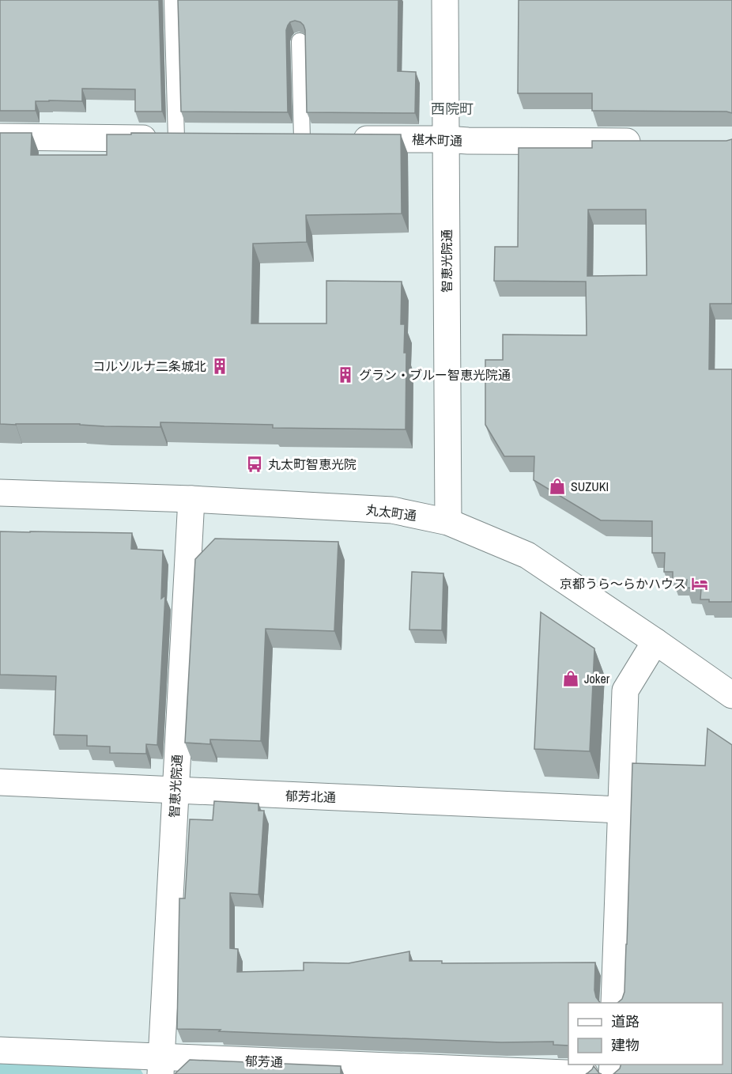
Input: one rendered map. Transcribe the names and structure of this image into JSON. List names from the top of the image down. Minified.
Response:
{"streets":{"street":["椹木町通","智恵光院通","丸太町通","郁芳北通","郁芳通"]},"crossings":[["椹木町通","智恵光院通"],["智恵光院通","丸太町通"],["智恵光院通","郁芳北通"],["智恵光院通","郁芳通"]],"districts":["西院町"],"places":{"building":["コルソルナ二条城北","グラン・ブルー智恵光院通"],"bus stop":["丸太町智恵光院"],"shop":["SUZUKI","Joker"],"hotel":["京都うら〜らかハウス"]},"legend":["道路","建物"]}
